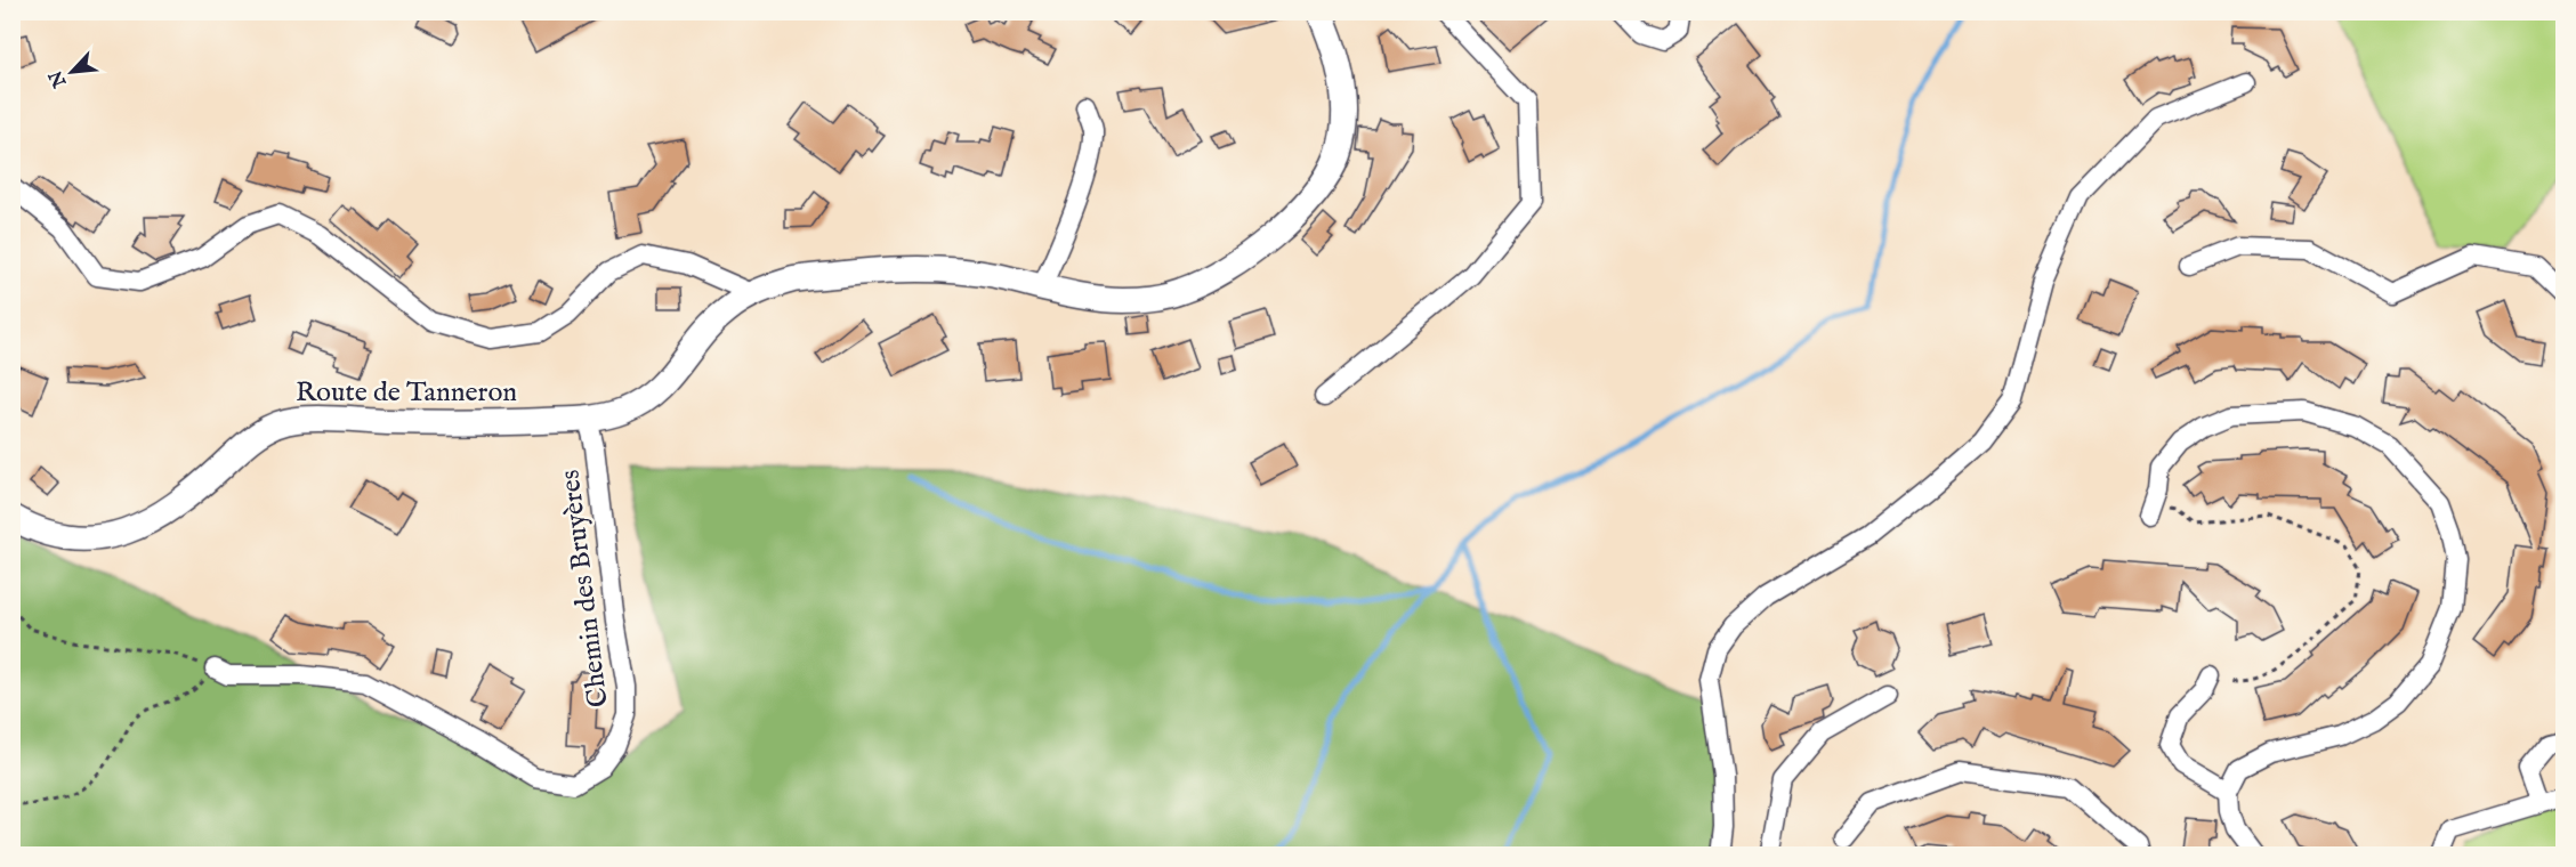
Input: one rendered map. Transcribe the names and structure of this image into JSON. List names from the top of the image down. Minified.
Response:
{"streets":{"street":["Route de Tanneron","Chemin des Bruyères"]},"crossings":[["Route de Tanneron","Chemin des Bruyères"]],"north":"bottom left"}
